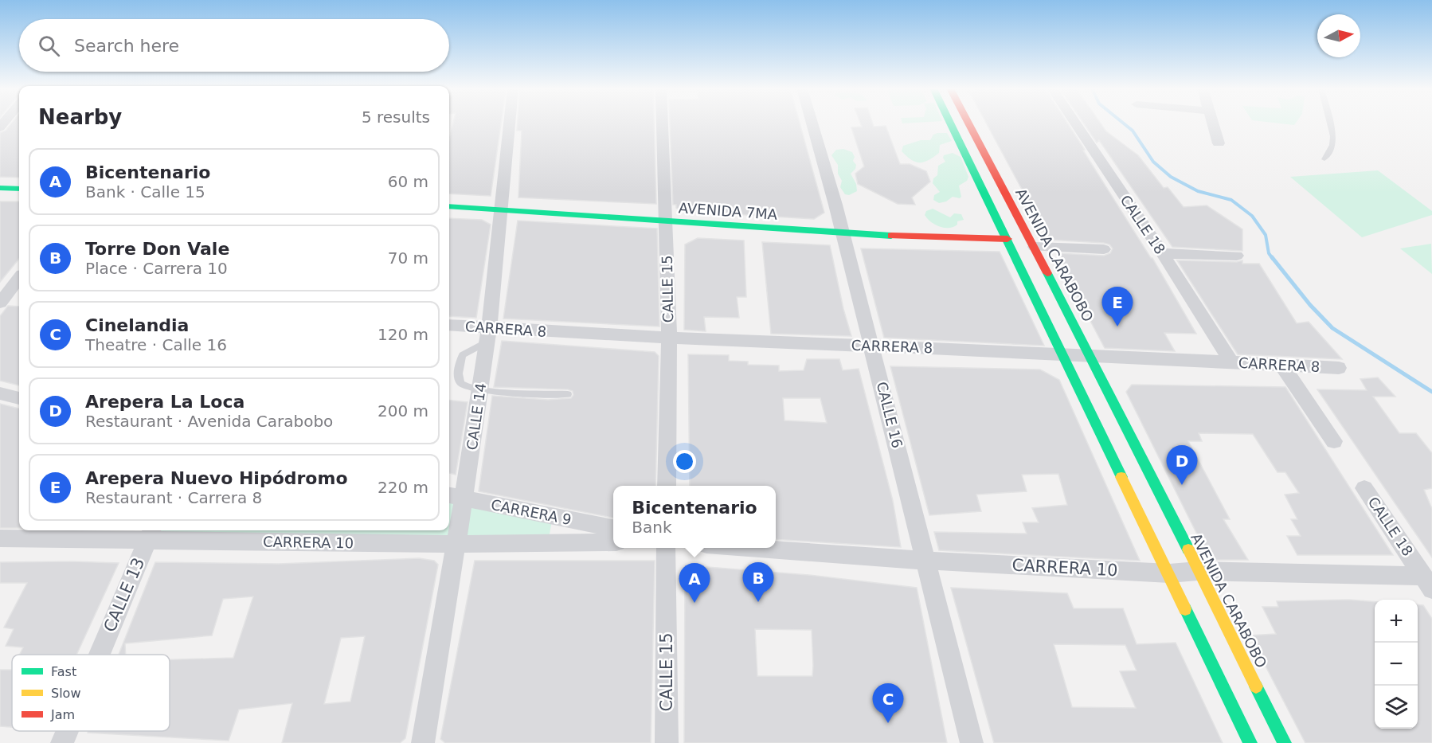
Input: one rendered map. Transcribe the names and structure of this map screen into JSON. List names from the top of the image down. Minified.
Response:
{"streets":{"main road":["AVENIDA 7MA","AVENIDA CARABOBO"],"street":["CALLE 18","CALLE 15","CARRERA 8","CALLE 16","CALLE 14","CARRERA 9","CARRERA 10","CALLE 13"]},"crossings":[["AVENIDA 7MA","CALLE 15"],["AVENIDA 7MA","CALLE 16"],["AVENIDA 7MA","CALLE 14"],["CALLE 18","CARRERA 8"],["CALLE 18","CARRERA 10"],["AVENIDA CARABOBO","CARRERA 8"],["AVENIDA CARABOBO","CARRERA 10"],["CALLE 15","CARRERA 8"],["CARRERA 8","CALLE 16"],["CARRERA 8","CALLE 14"],["CALLE 16","CARRERA 10"],["CALLE 14","CARRERA 9"],["CALLE 14","CARRERA 10"],["CARRERA 10","CALLE 13"]],"legend":["Fast","Slow","Jam"],"north":"right","page":{"search":"Search here","heading":["Nearby","5 results"],"list":[{"mark":"A","name":"Bicentenario","note":"Bank · Calle 15","value":"60 m"},{"mark":"B","name":"Torre Don Vale","note":"Place · Carrera 10","value":"70 m"},{"mark":"C","name":"Cinelandia","note":"Theatre · Calle 16","value":"120 m"},{"mark":"D","name":"Arepera La Loca","note":"Restaurant · Avenida Carabobo","value":"200 m"},{"mark":"E","name":"Arepera Nuevo Hipódromo","note":"Restaurant · Carrera 8","value":"220 m"}],"pins":["E","D","B","A","C"],"popup":["Bicentenario","Bank"],"map_buttons":["+","−"]}}
